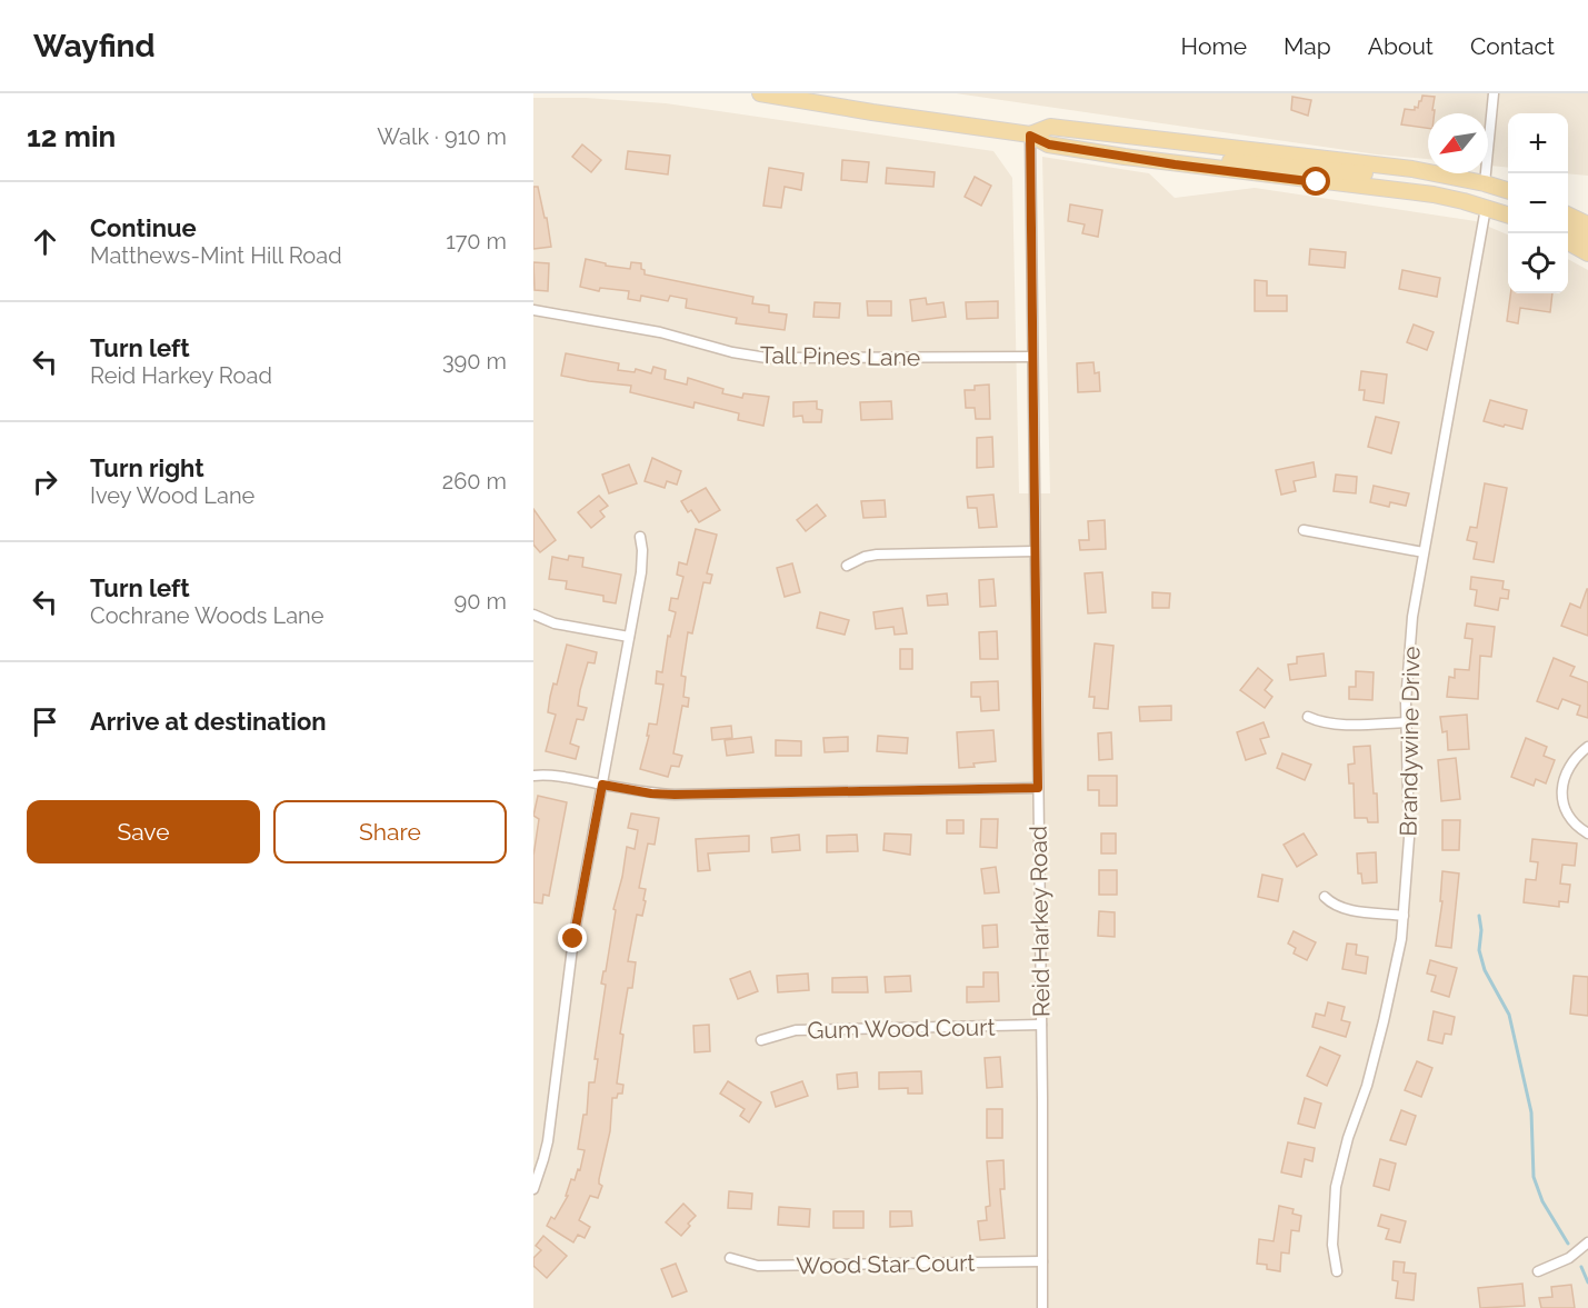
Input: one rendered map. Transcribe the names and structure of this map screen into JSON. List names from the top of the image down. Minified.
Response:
{"streets":{"street":["Tall Pines Lane","Brandywine Drive","Reid Harkey Road","Gum Wood Court","Wood Star Court"]},"crossings":[["Tall Pines Lane","Reid Harkey Road"],["Reid Harkey Road","Gum Wood Court"],["Reid Harkey Road","Wood Star Court"]],"north":"bottom left","page":{"header":"Wayfind","nav":["Home","Map","About","Contact"],"heading":["12 min","Walk · 910 m"],"map_buttons":["+","−"],"list":[["Continue","Matthews-Mint Hill Road","170 m"],["Turn left","Reid Harkey Road","390 m"],["Turn right","Ivey Wood Lane","260 m"],["Turn left","Cochrane Woods Lane","90 m"],"Arrive at destination"],"buttons":["Save","Share"]}}
